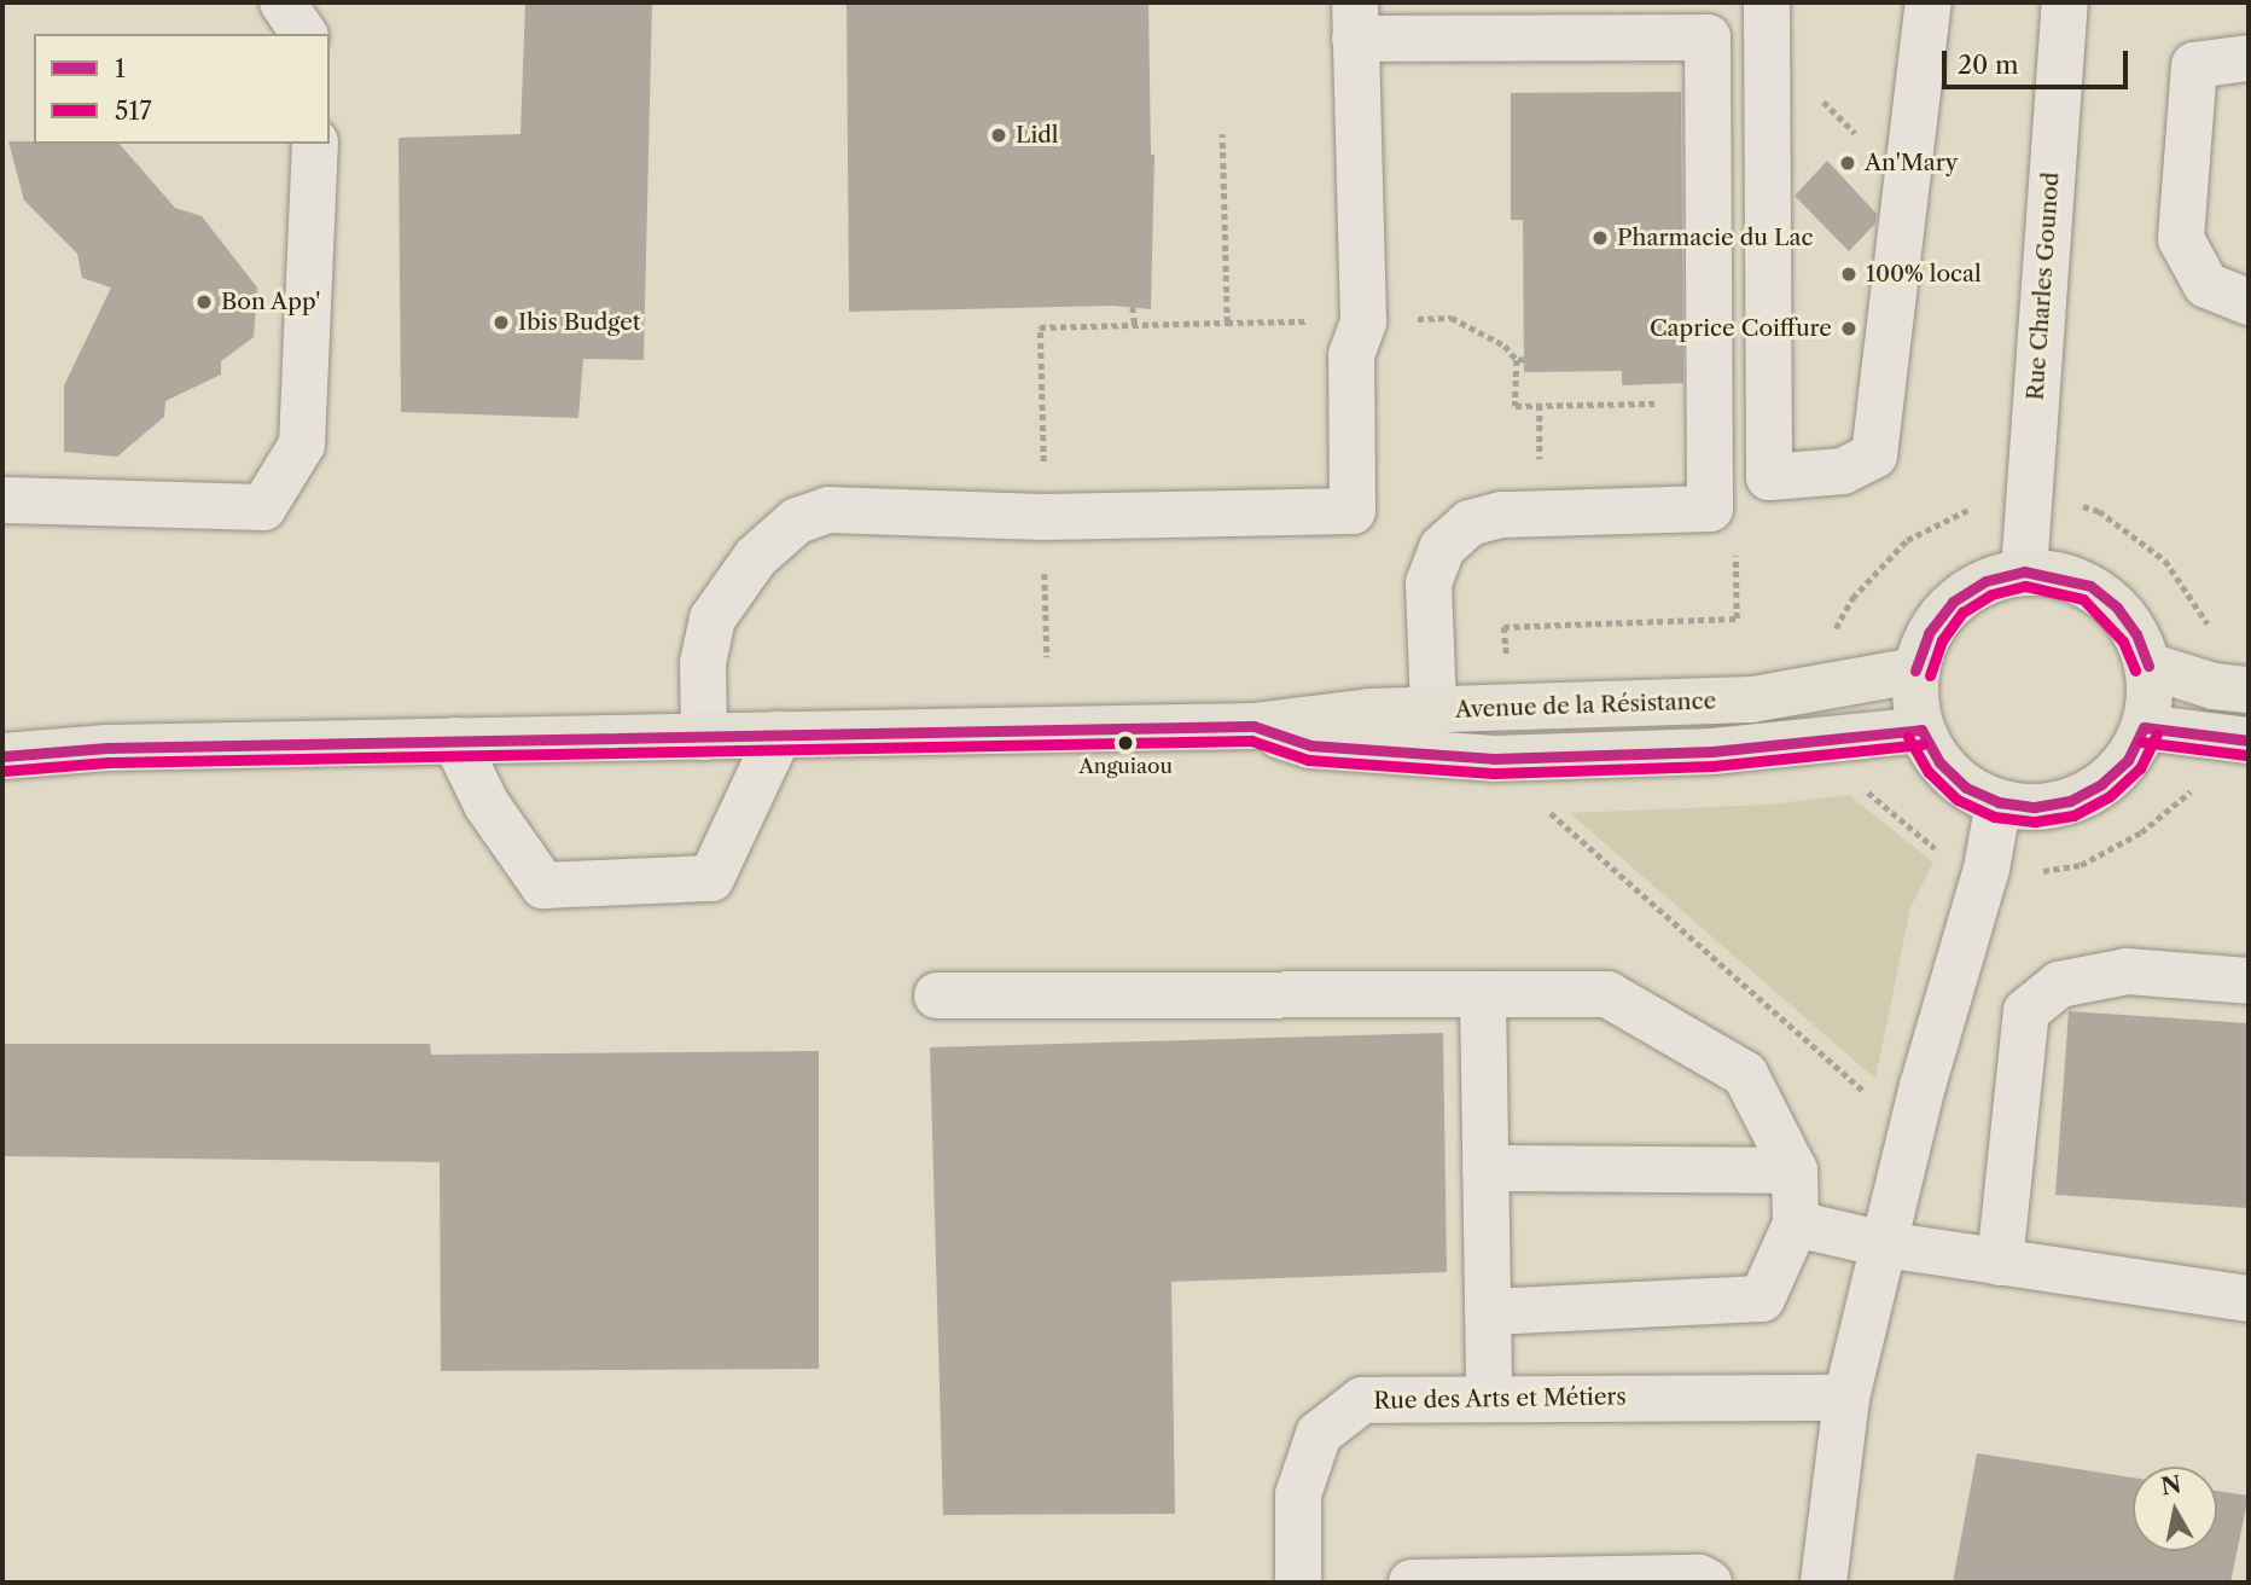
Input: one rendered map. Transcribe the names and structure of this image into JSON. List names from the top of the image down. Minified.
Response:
{"streets":{"main road":["Avenue de la Résistance"],"street":["Rue Charles Gounod","Rue des Arts et Métiers"]},"crossings":[["Rue Charles Gounod","Avenue de la Résistance"]],"places":["Lidl","An'Mary","Pharmacie du Lac","100% local","Bon App'","Ibis Budget","Caprice Coiffure","Anguiaou"],"lines":["transit line 1","transit line 517"],"legend":["1","517"],"scale_bar":"20 m","north":"top"}
